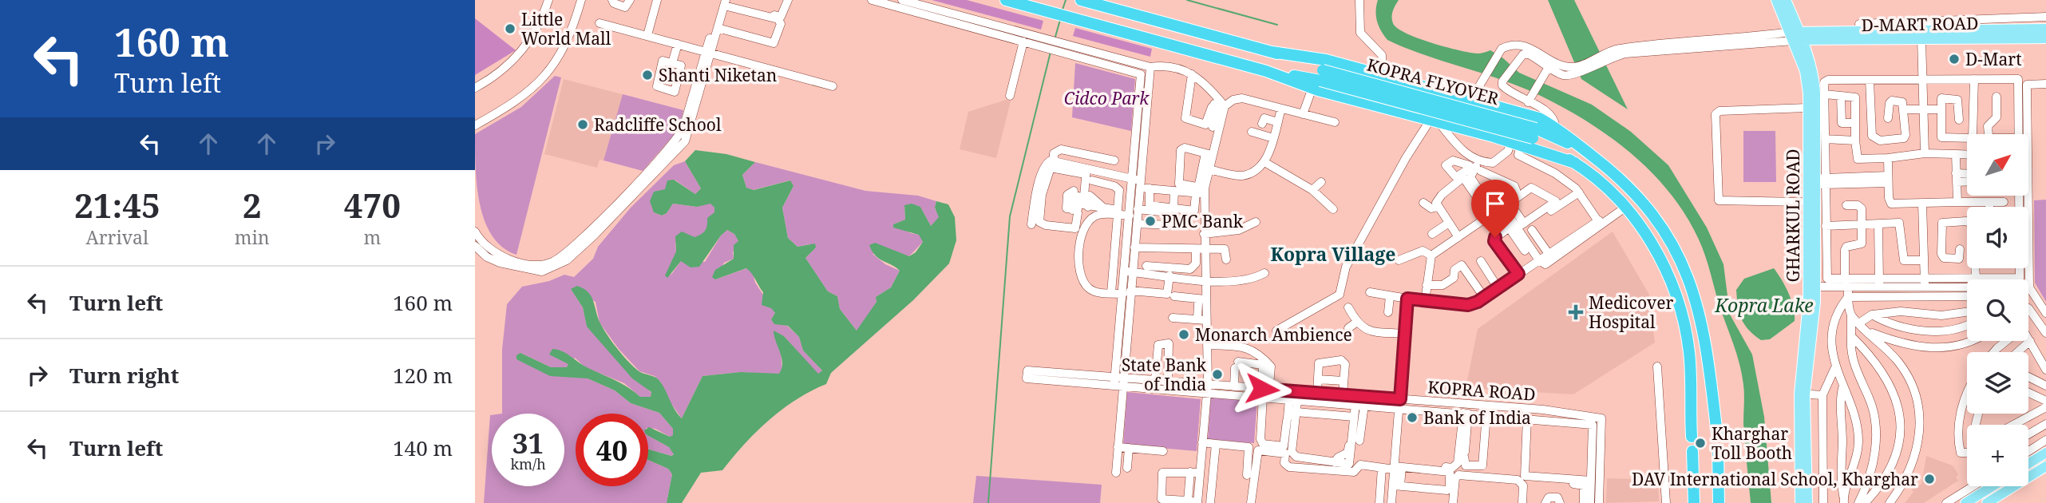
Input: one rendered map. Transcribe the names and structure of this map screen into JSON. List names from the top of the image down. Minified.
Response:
{"streets":{"highway":["KOPRA FLYOVER"],"main road":["D-MART ROAD","GHARKUL ROAD"],"street":["KOPRA ROAD"]},"crossings":[["D-MART ROAD","GHARKUL ROAD"]],"districts":["Kopra Village"],"water":["Kopra Lake"],"parks":["Cidco Park"],"places":{"other":["Little World Mall","D-Mart","Shanti Niketan","Radcliffe School","PMC Bank","Monarch Ambience","State Bank of India","Bank of India","Kharghar Toll Booth","DAV International School, Kharghar"],"health":["Medicover Hospital"]},"north":"top right","page":{"turn":["160 m","Turn left"],"map_buttons":"+","eta":["21:45","Arrival","2","min","470","m"],"list":[{"name":"Turn left","value":"160 m"},{"name":"Turn right","value":"120 m"},{"name":"Turn left","value":"140 m"}],"speed":"31 km/h","limit":"40"}}
